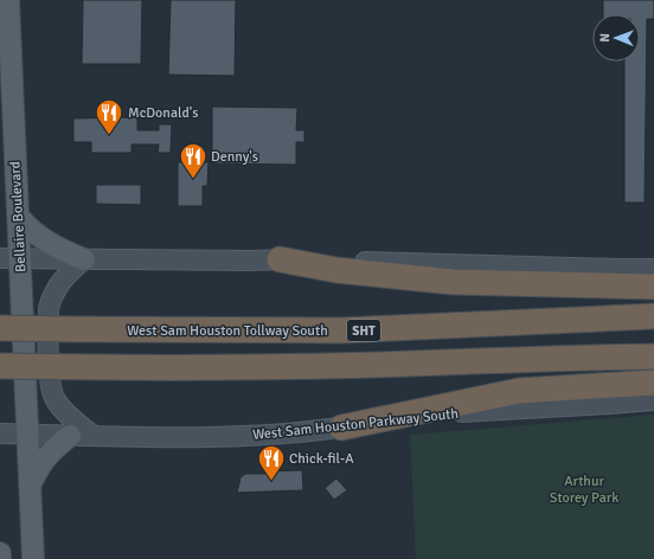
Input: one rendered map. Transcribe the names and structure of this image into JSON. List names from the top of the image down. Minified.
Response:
{"streets":{"highway":["West Sam Houston Tollway South","SHT"],"main road":["Bellaire Boulevard","West Sam Houston Parkway South"]},"crossings":[["Bellaire Boulevard","West Sam Houston Parkway South"]],"parks":["Arthur Storey Park"],"places":{"restaurant":["McDonald's","Denny's","Chick-fil-A"]},"north":"left"}
